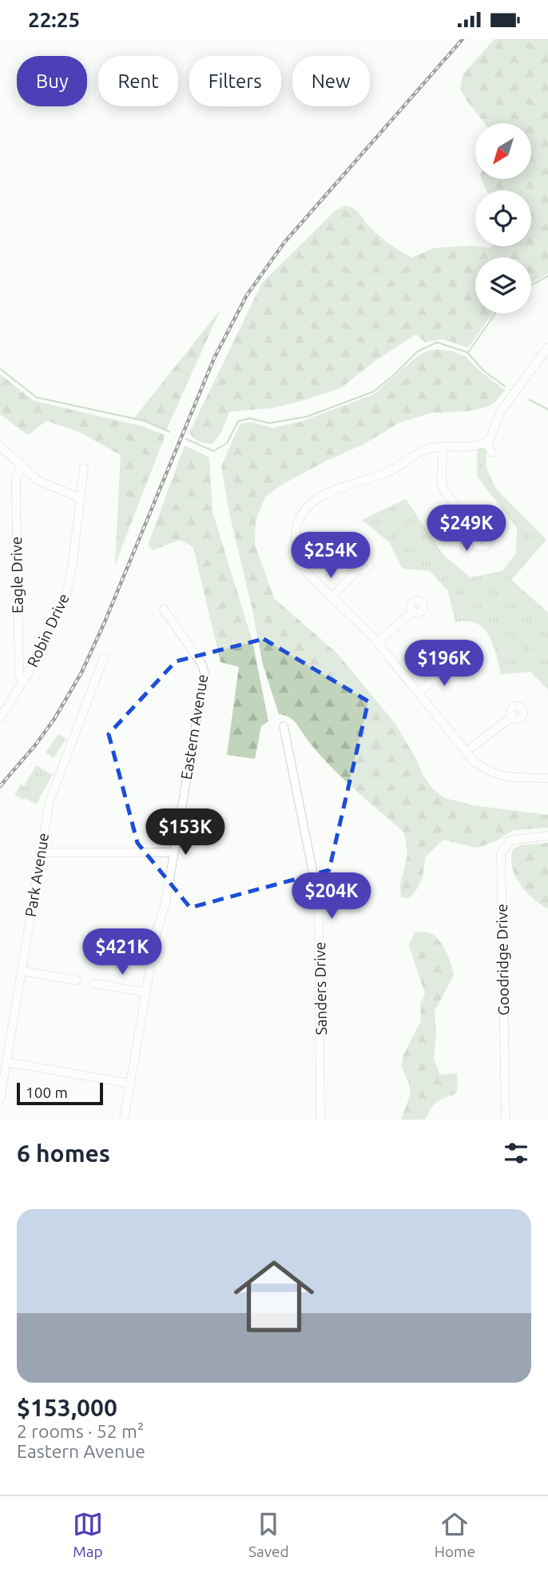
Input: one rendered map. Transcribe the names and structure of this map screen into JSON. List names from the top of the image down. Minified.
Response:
{"streets":{"street":["Eagle Drive","Robin Drive","Eastern Avenue","Park Avenue","Goodridge Drive","Sanders Drive"]},"crossings":[["Eagle Drive","Robin Drive"]],"scale_bar":"100 m","north":"bottom left","page":{"status":"22:25","chip":["Buy","Rent","Filters","New"],"price":["$249K","$254K","$196K","$153K","$204K","$421K"],"scale":"100 m","heading":"6 homes","list":[{"name":"$153,000","note":"2 rooms · 52 m² · Eastern Avenue"}],"tabs":["Map","Saved","Home"]}}
